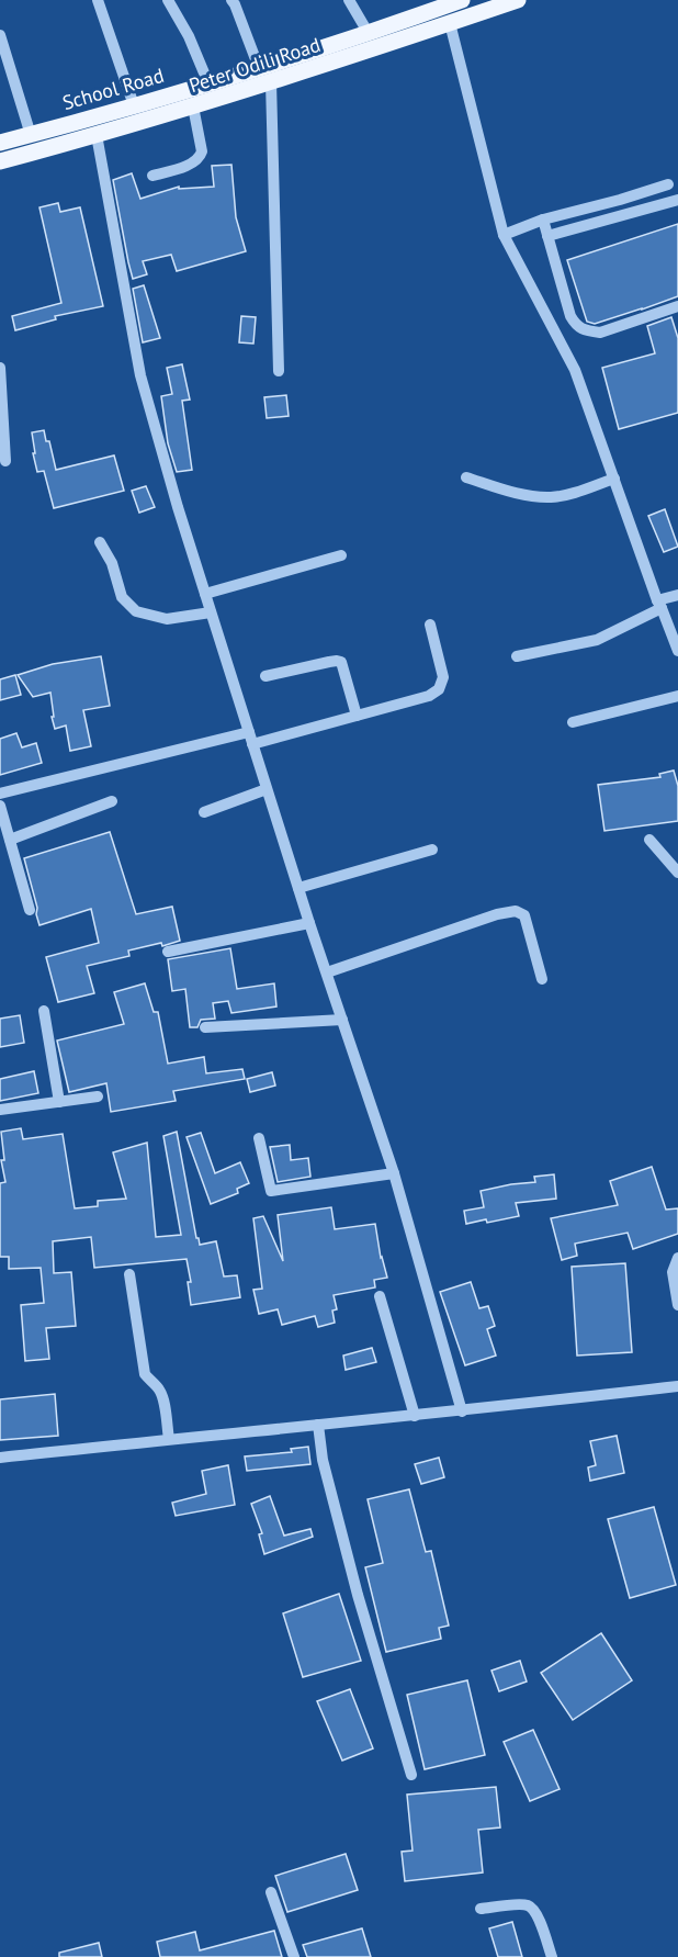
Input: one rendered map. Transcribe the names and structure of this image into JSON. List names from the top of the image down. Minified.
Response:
{"streets":{"main road":["Peter Odili Road","School Road"]}}
